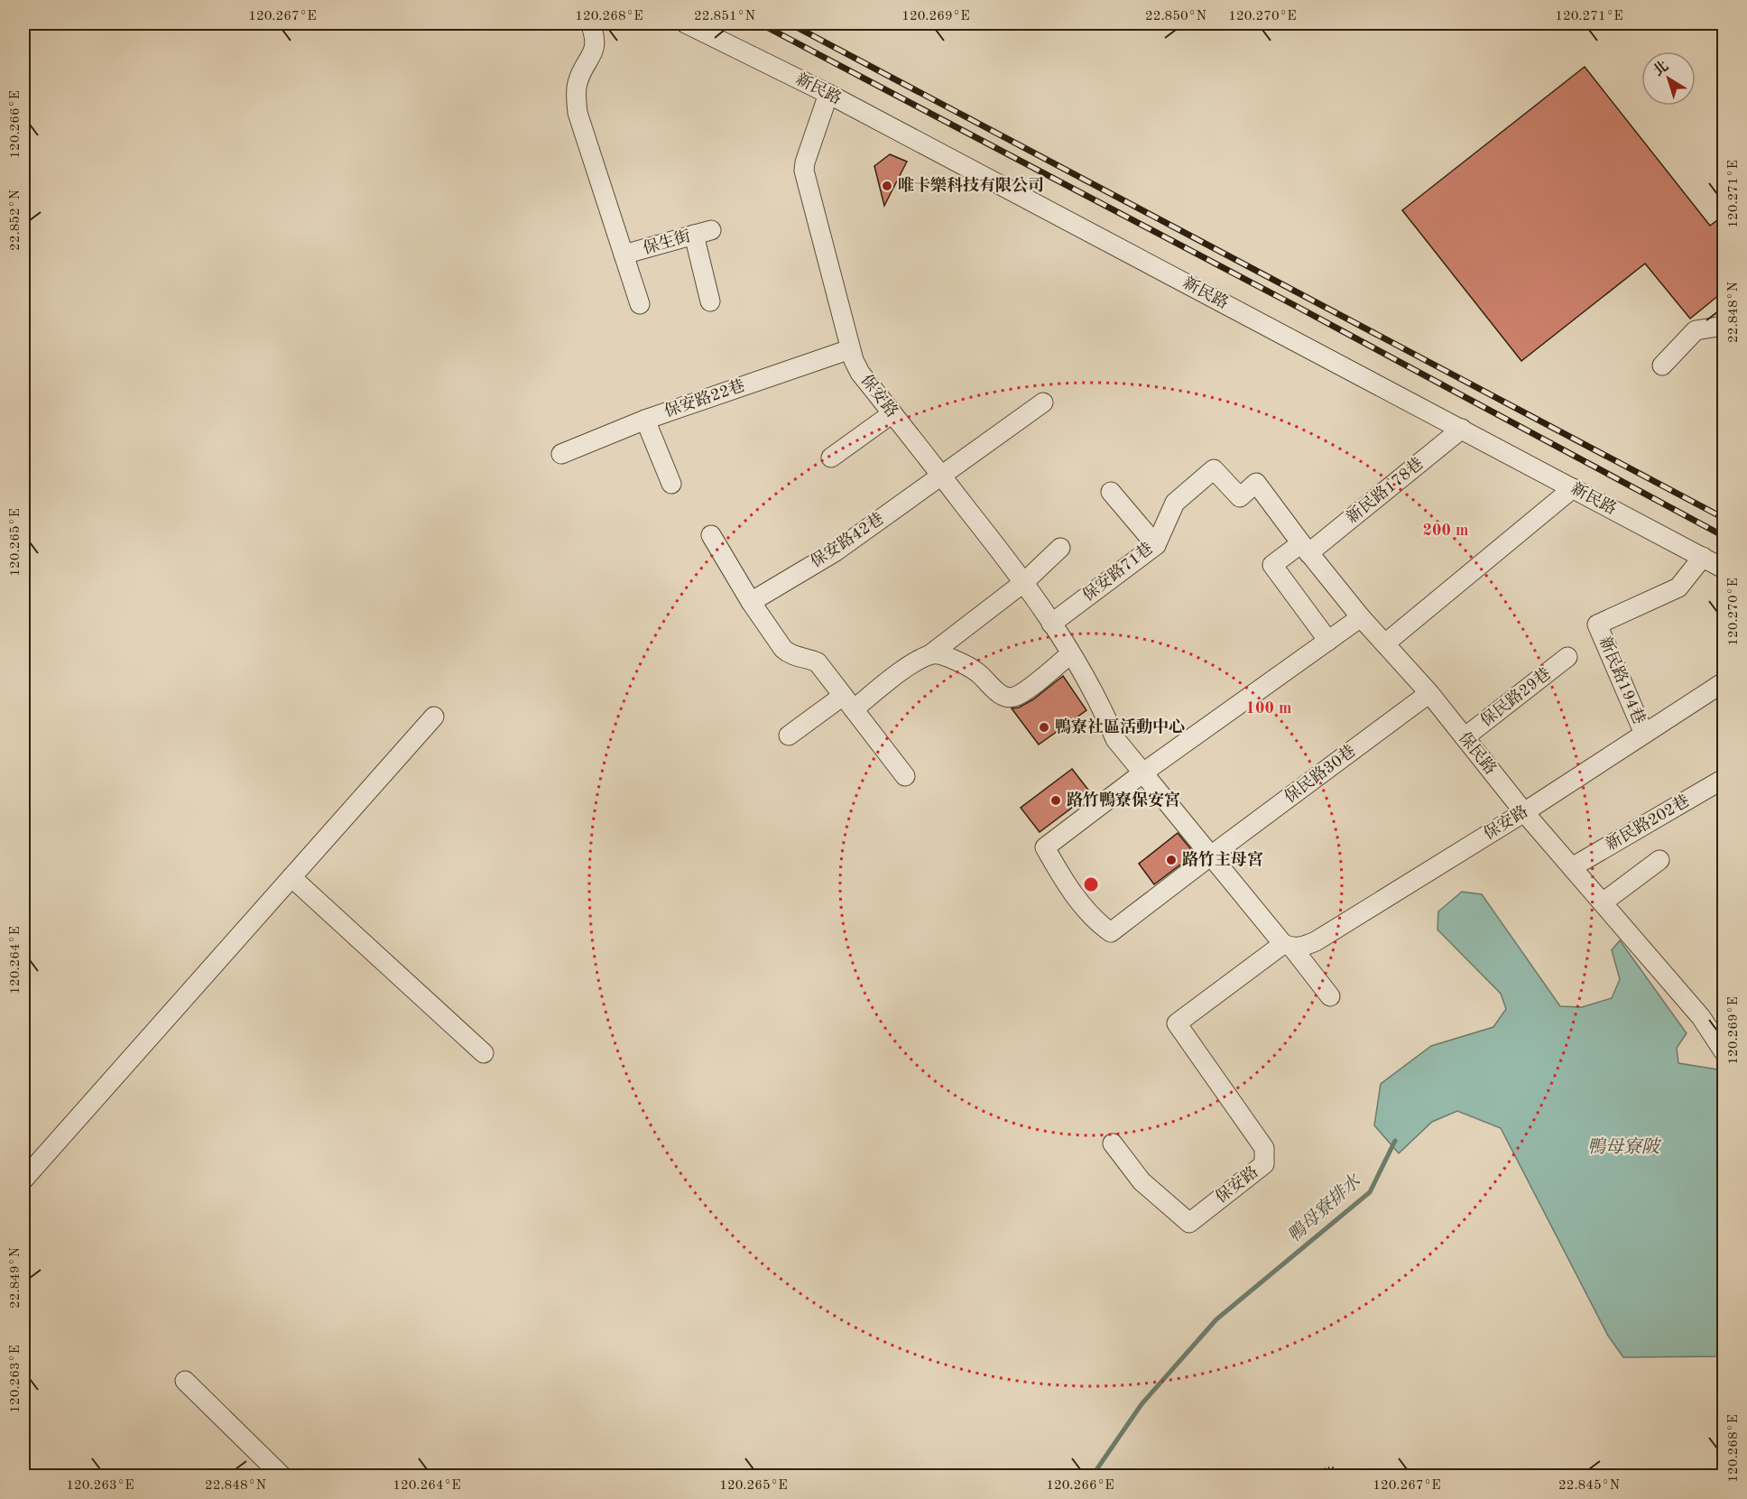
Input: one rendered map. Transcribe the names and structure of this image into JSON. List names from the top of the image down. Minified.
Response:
{"streets":{"street":["新民路","保生街","保安路","保安路22巷","新民路178巷","保安路42巷","保安路71巷","新民路194巷","保民路29巷","保民路","保民路30巷","新民路202巷"]},"crossings":[["新民路","保安路"],["新民路","新民路178巷"],["新民路","新民路194巷"],["保安路","保安路22巷"],["保安路","保安路42巷"],["保安路","保安路71巷"],["保安路","新民路194巷"],["保安路","保民路"],["保安路","保民路30巷"],["新民路178巷","保安路71巷"],["保民路29巷","保民路"],["保民路","保民路30巷"],["保民路","新民路202巷"]],"water":["鴨母寮陂","鴨母寮排水"],"places":["唯卡樂科技有限公司","鴨寮社區活動中心","路竹鴨寮保安宮","路竹主母宮"],"north":"top left","coordinates":["120.267°E","120.268°E","22.851°N","120.269°E","22.850°N","120.270°E","120.271°E","120.266°E","22.852°N","22.848°N","120.265°E","120.264°E","22.849°N","120.263°E","22.845°N"],"rings":["200 m","100 m"]}
